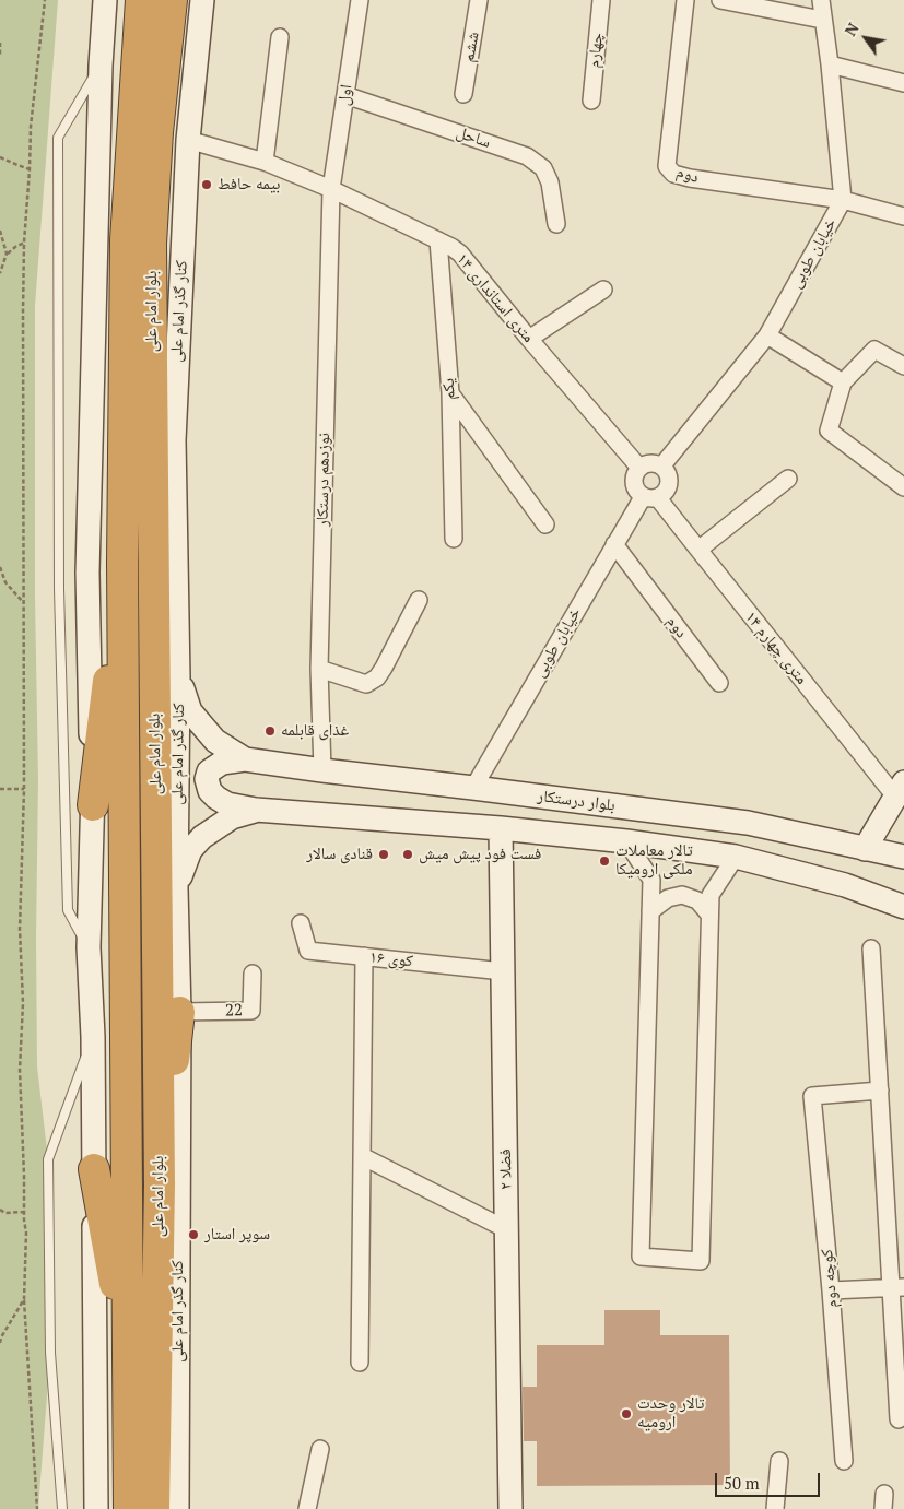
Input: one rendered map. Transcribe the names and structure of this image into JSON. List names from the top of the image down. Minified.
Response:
{"streets":{"highway":["بلوار امام علی"],"main road":["کنار گذر امام علی","بلوار درستکار","فضلا ۲"],"street":["ششم","چهارم","اول","ساحل","دوم","خیابان طوبی","۱۴ متری استانداری","یکم","نوزدهم درستکار","۱۴ متری چهارم","کوی ۱۶","22","کوچه دوم"]},"crossings":[["اول","ساحل"],["اول","۱۴ متری استانداری"],["اول","نوزدهم درستکار"],["دوم","خیابان طوبی"],["خیابان طوبی","۱۴ متری استانداری"],["خیابان طوبی","۱۴ متری چهارم"],["خیابان طوبی","بلوار درستکار"],["۱۴ متری استانداری","کنار گذر امام علی"],["۱۴ متری استانداری","یکم"],["۱۴ متری استانداری","نوزدهم درستکار"],["۱۴ متری استانداری","۱۴ متری چهارم"],["کنار گذر امام علی","22"],["نوزدهم درستکار","بلوار درستکار"],["کوی ۱۶","فضلا ۲"]],"places":["بیمه حافط","غذای قابلمه","قنادی سالار","فست فود پیش میش","تالار معاملات ملکی ارومیکا","سوپر استار","تالار وحدت ارومیه"],"scale_bar":"50 m","north":"top left"}
